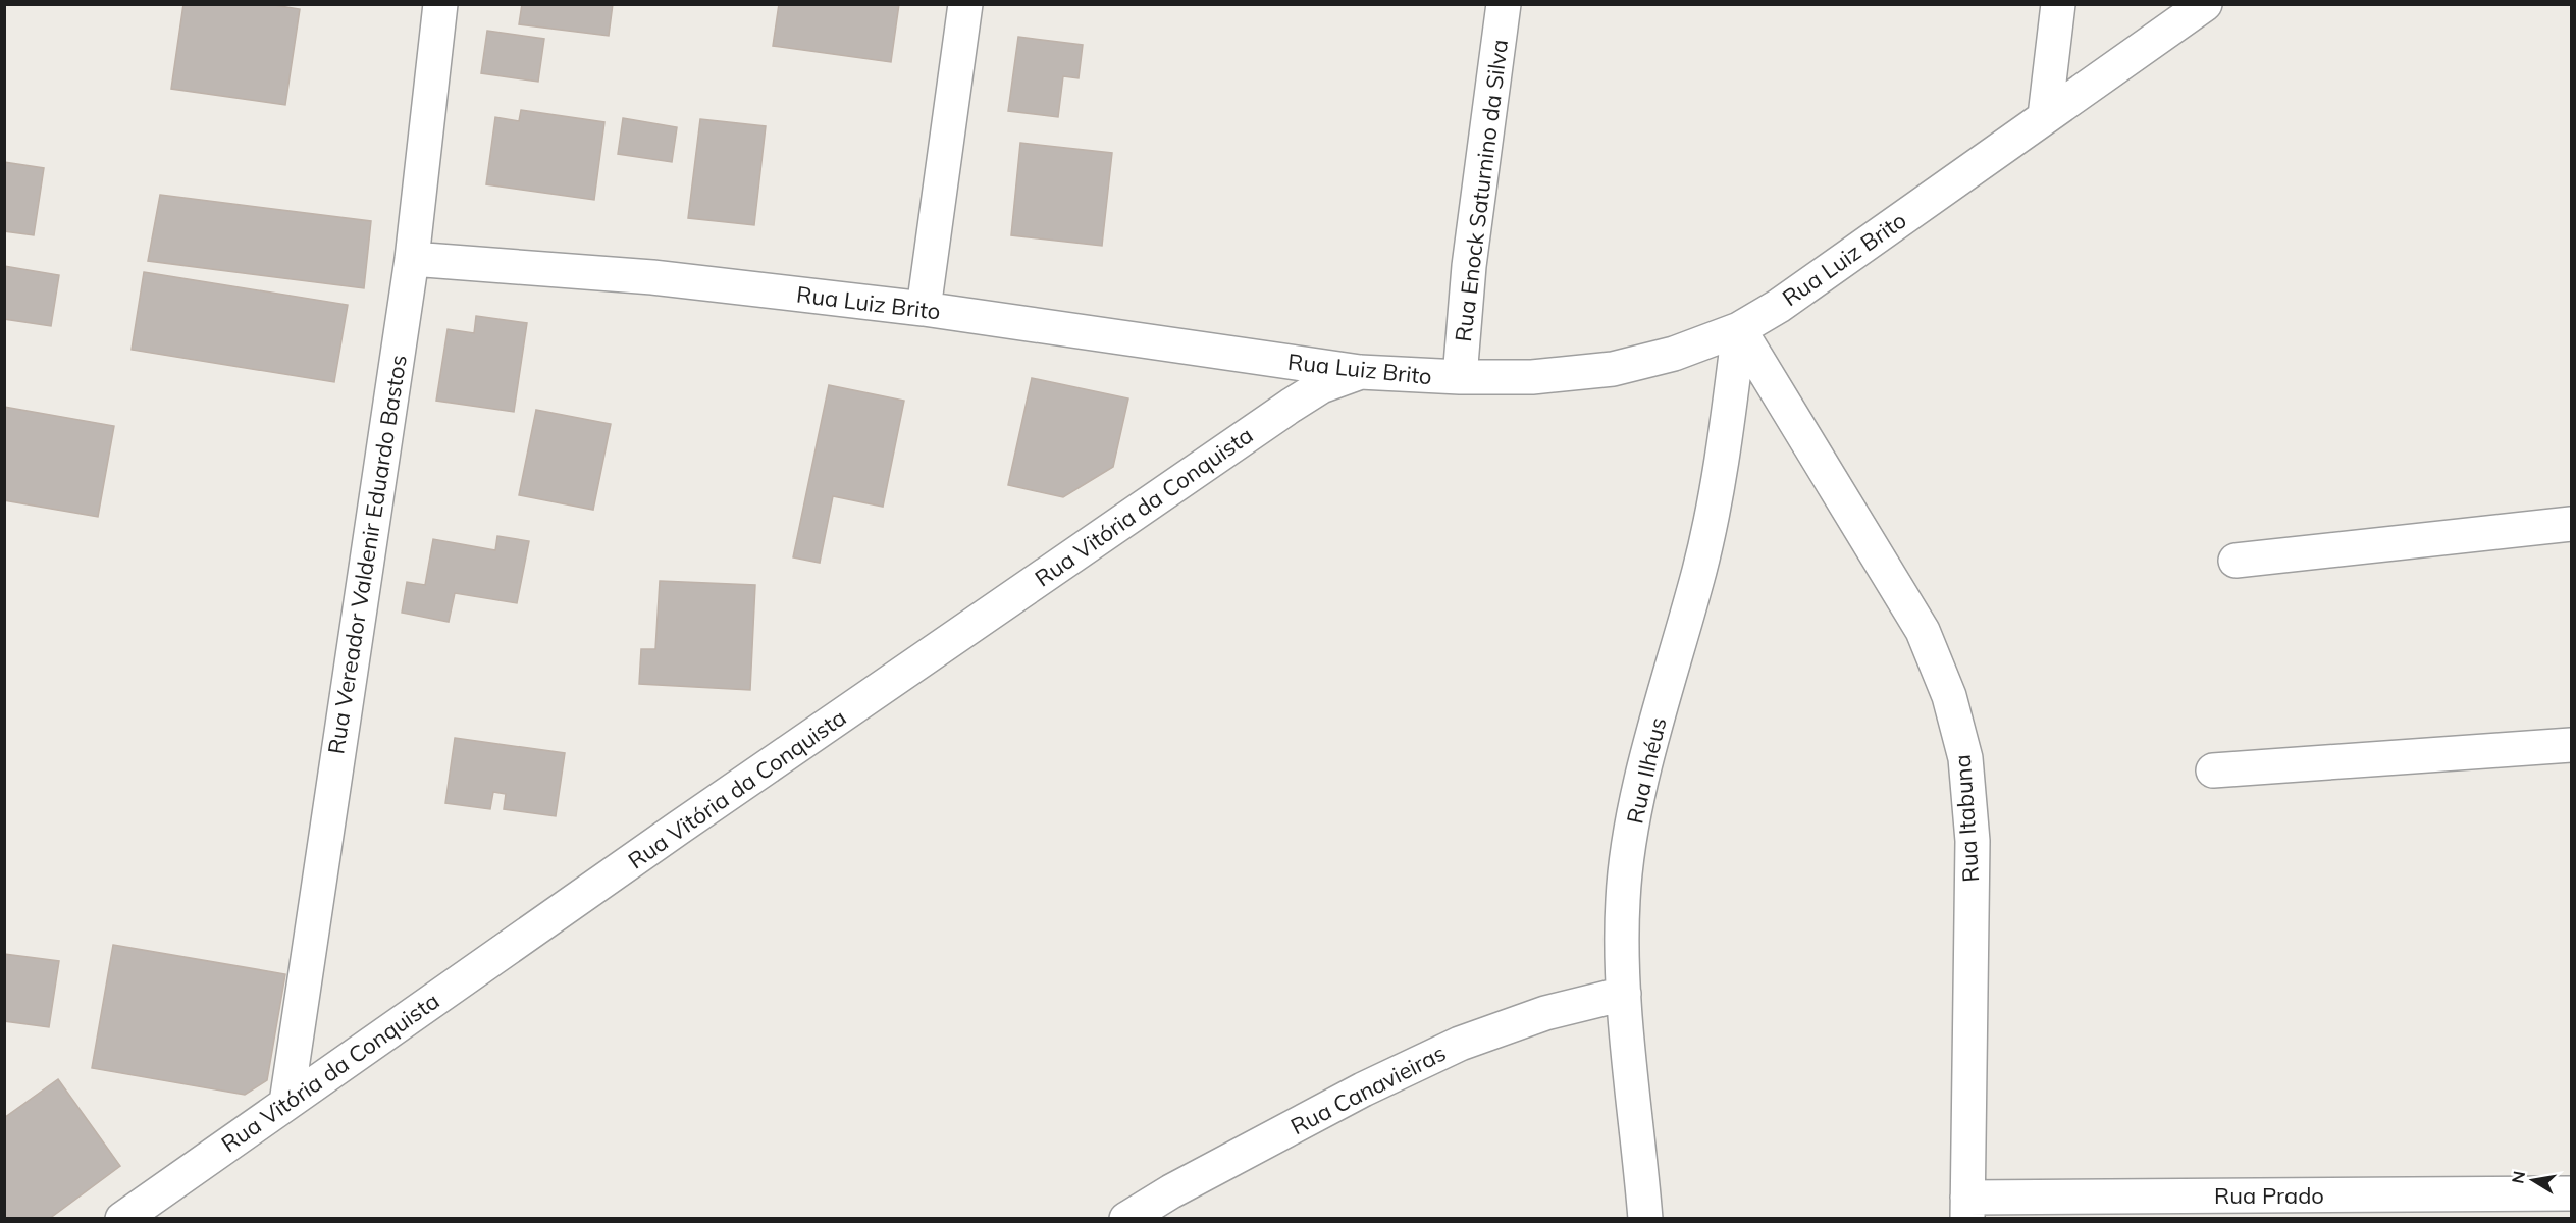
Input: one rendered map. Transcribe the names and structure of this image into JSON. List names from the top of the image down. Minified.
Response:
{"streets":{"street":["Rua Enock Saturnino da Silva","Rua Luiz Brito","Rua Vitória da Conquista","Rua Vereador Valdenir Eduardo Bastos","Rua Ilhéus","Rua Itabuna","Rua Canavieiras","Rua Prado"]},"crossings":[["Rua Enock Saturnino da Silva","Rua Luiz Brito"],["Rua Luiz Brito","Rua Vitória da Conquista"],["Rua Luiz Brito","Rua Vereador Valdenir Eduardo Bastos"],["Rua Luiz Brito","Rua Ilhéus"],["Rua Luiz Brito","Rua Itabuna"],["Rua Vitória da Conquista","Rua Vereador Valdenir Eduardo Bastos"],["Rua Ilhéus","Rua Itabuna"],["Rua Ilhéus","Rua Canavieiras"],["Rua Itabuna","Rua Prado"]],"north":"left"}
